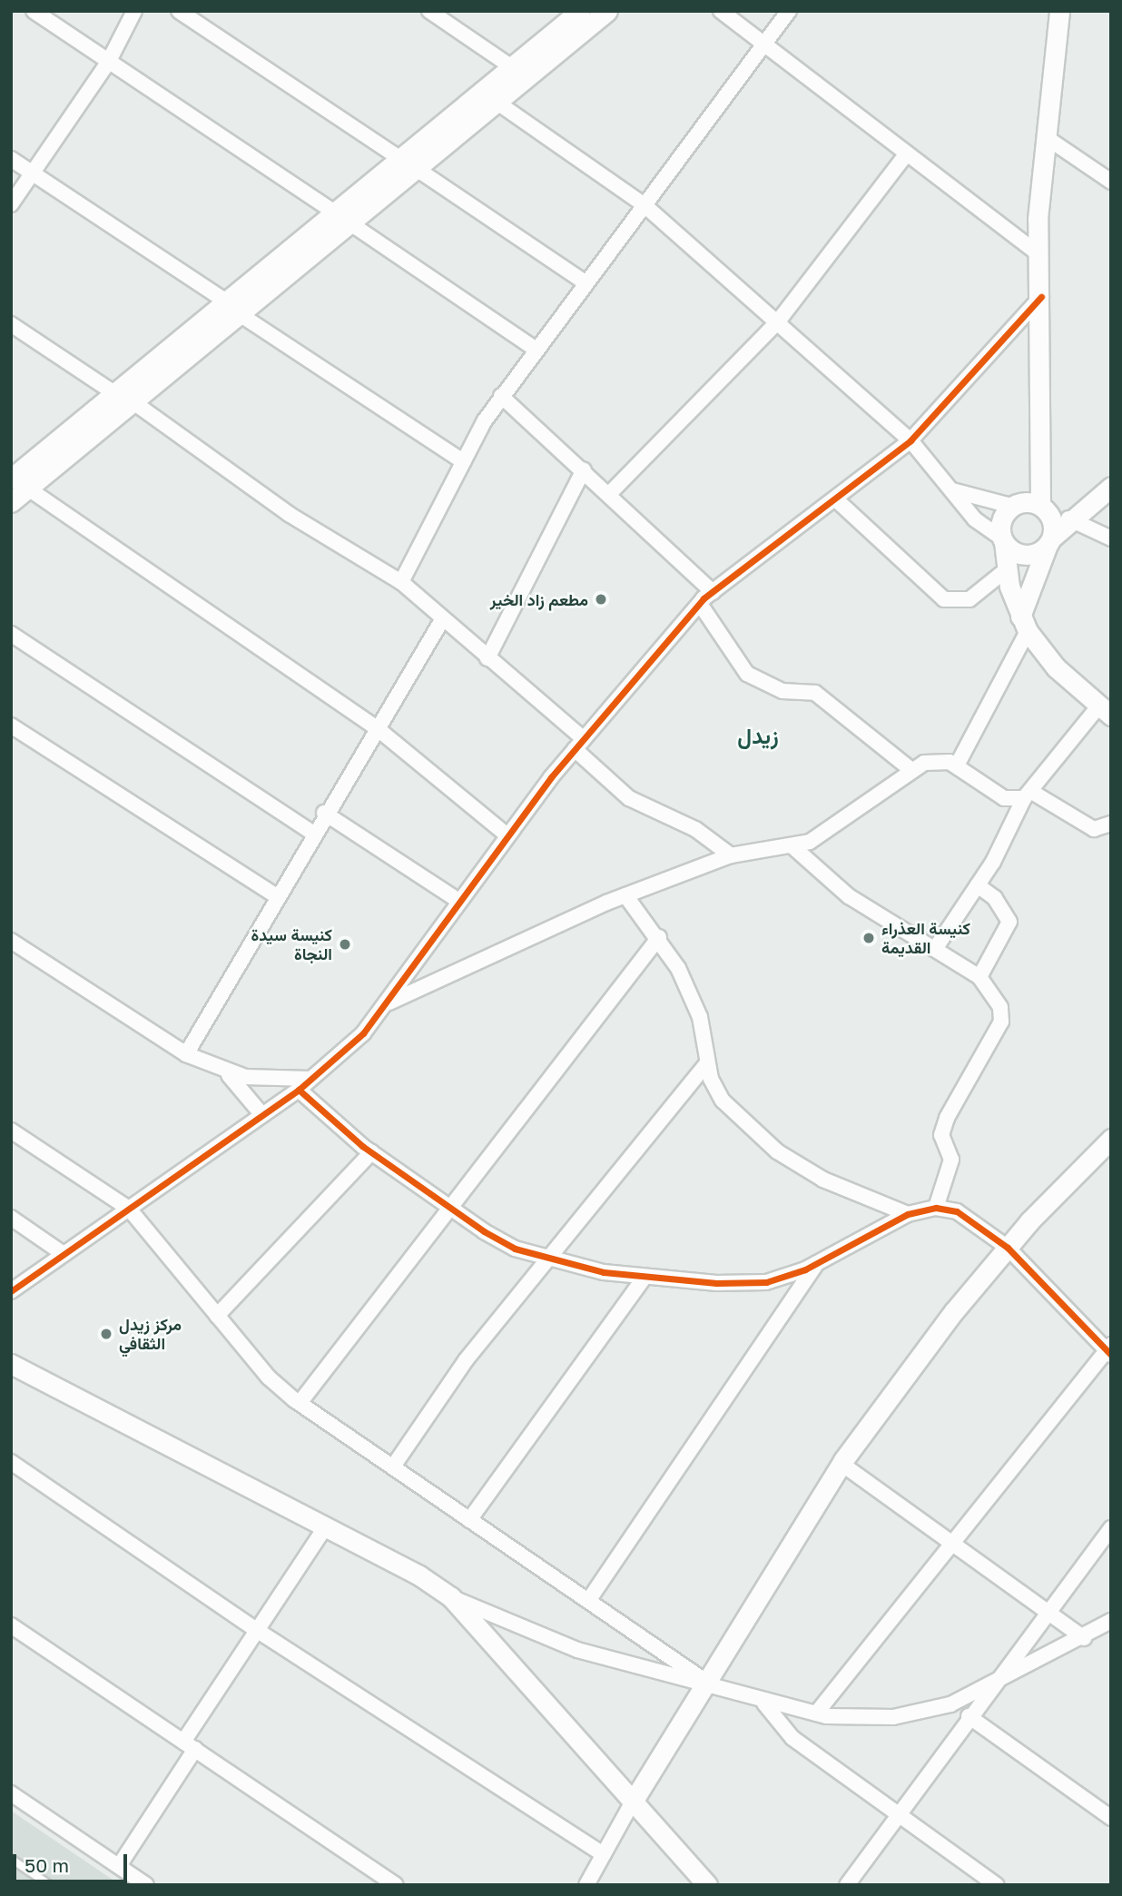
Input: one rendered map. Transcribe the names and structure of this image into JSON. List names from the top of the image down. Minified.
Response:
{"districts":["زيدل"],"places":["مطعم زاد الخير","كنيسة العذراء القديمة","كنيسة سيدة النجاة","مركز زيدل الثقافي"],"scale_bar":"50 m"}
